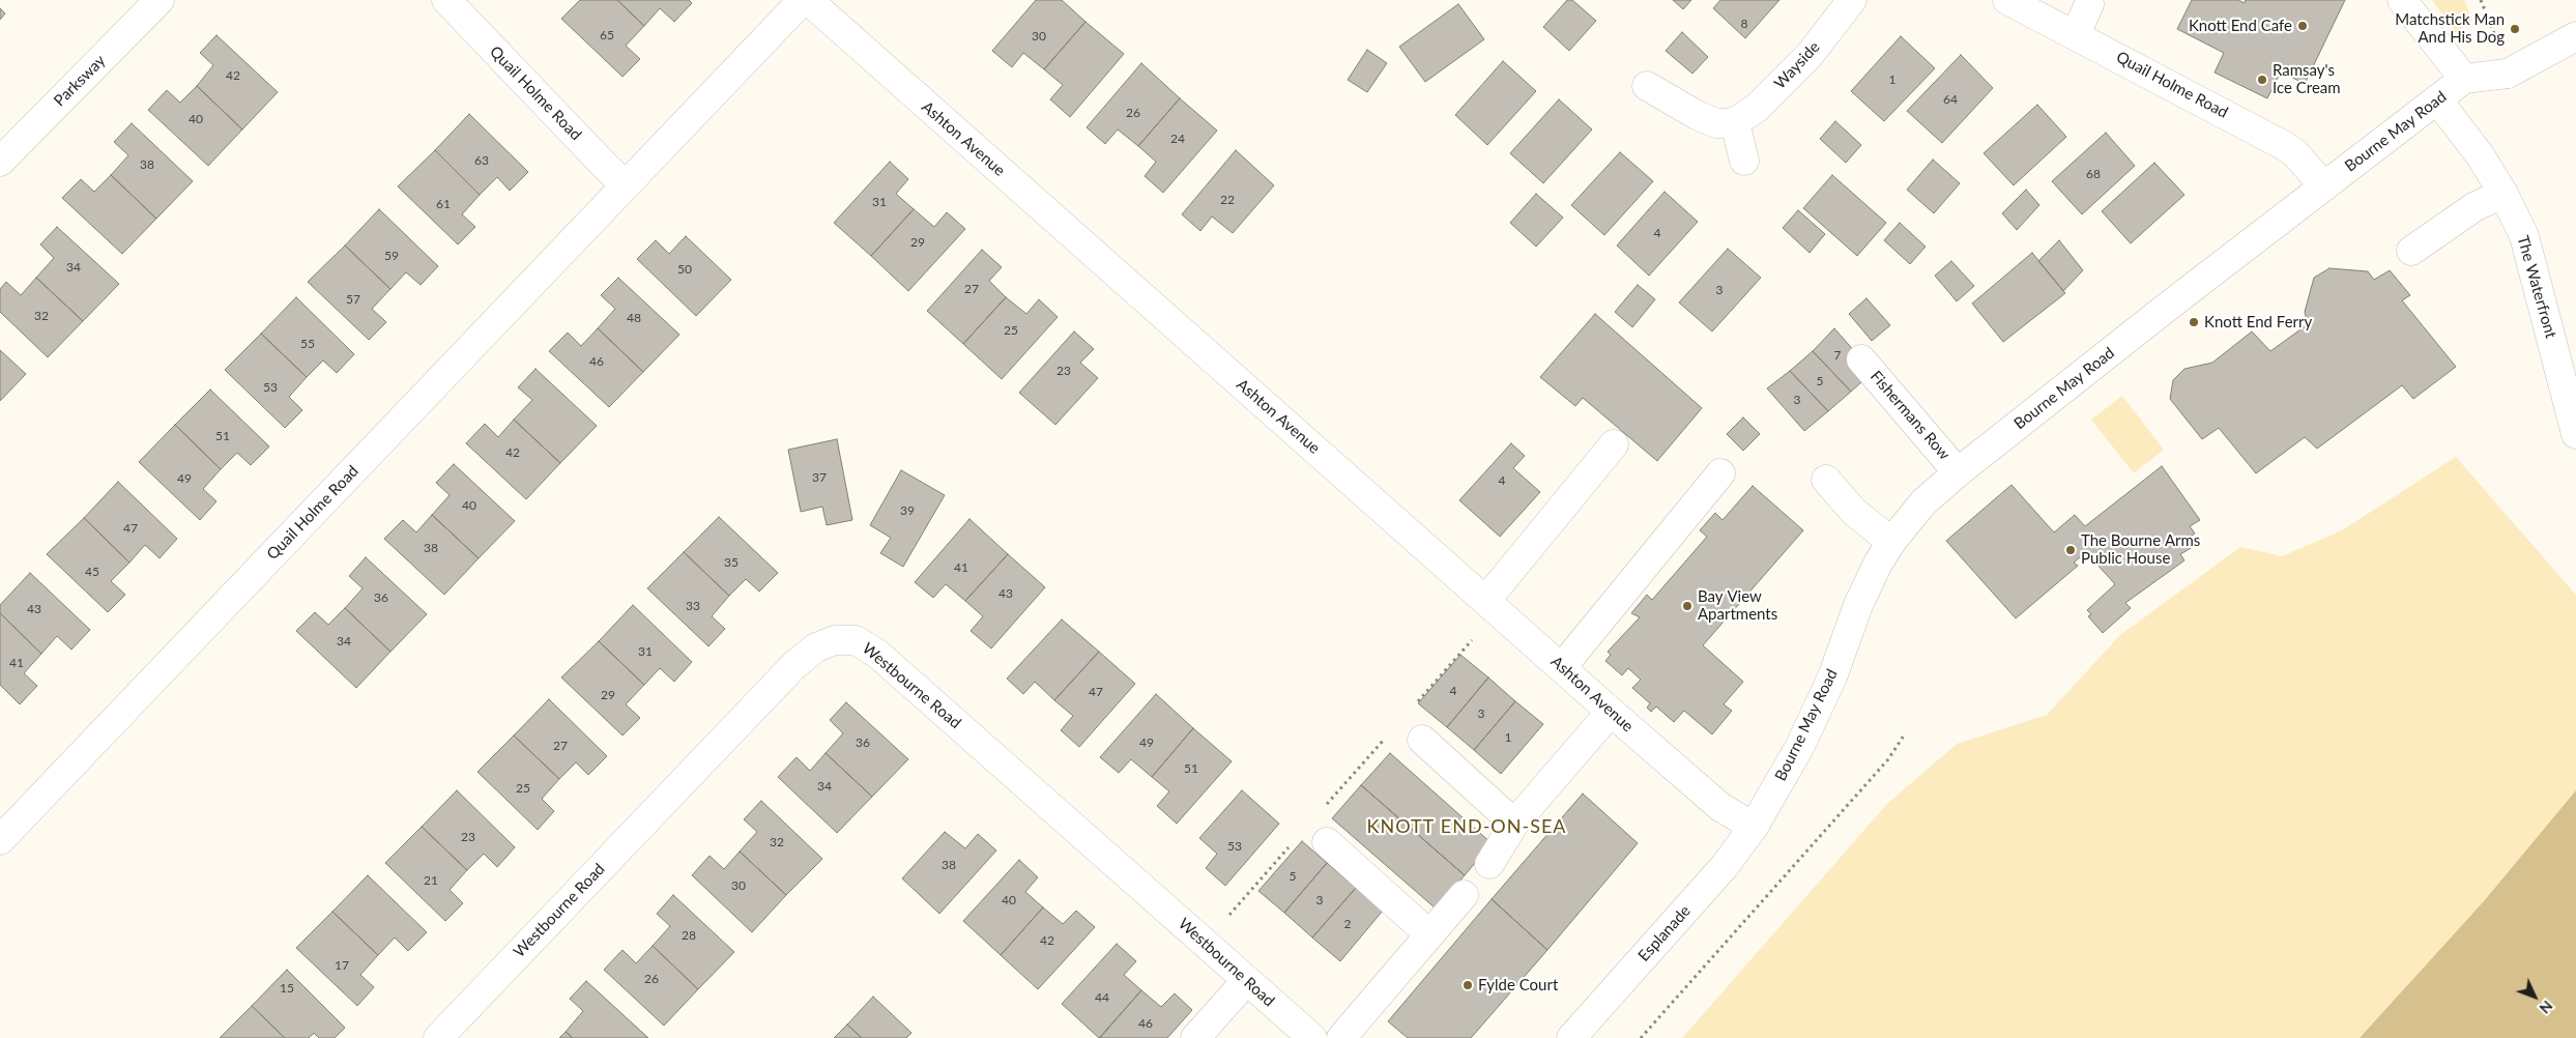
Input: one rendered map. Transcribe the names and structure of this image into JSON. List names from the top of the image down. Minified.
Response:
{"streets":{"street":["Wayside","Parksway","Quail Holme Road","Bourne May Road","Ashton Avenue","The Waterfront","Fishermans Row","Westbourne Road","Esplanade"]},"crossings":[["Quail Holme Road","Bourne May Road"],["Bourne May Road","Ashton Avenue"],["Bourne May Road","The Waterfront"],["Bourne May Road","Fishermans Row"],["Bourne May Road","Esplanade"],["Ashton Avenue","Esplanade"]],"districts":["KNOTT END-ON-SEA"],"places":["Knott End Cafe","Matchstick Man And His Dog","Ramsay's Ice Cream","Knott End Ferry","The Bourne Arms Public House","Bay View Apartments","Fylde Court"],"house_numbers":["8","65","30","42","1","64","26","40","24","63","38","68","22","31","61","4","29","59","34","50","27","3","57","32","48","25","55","7","46","23","5","53","3","51","42","37","49","4","40","39","47","38","35","41","45","43","36","33","43","34","31","41","4","47","29","3","1","36","49","27","51","34","25","23","32","53","38","5","21","30","40","3","2","28","42","17","26","15","44","46"],"north":"bottom right"}
